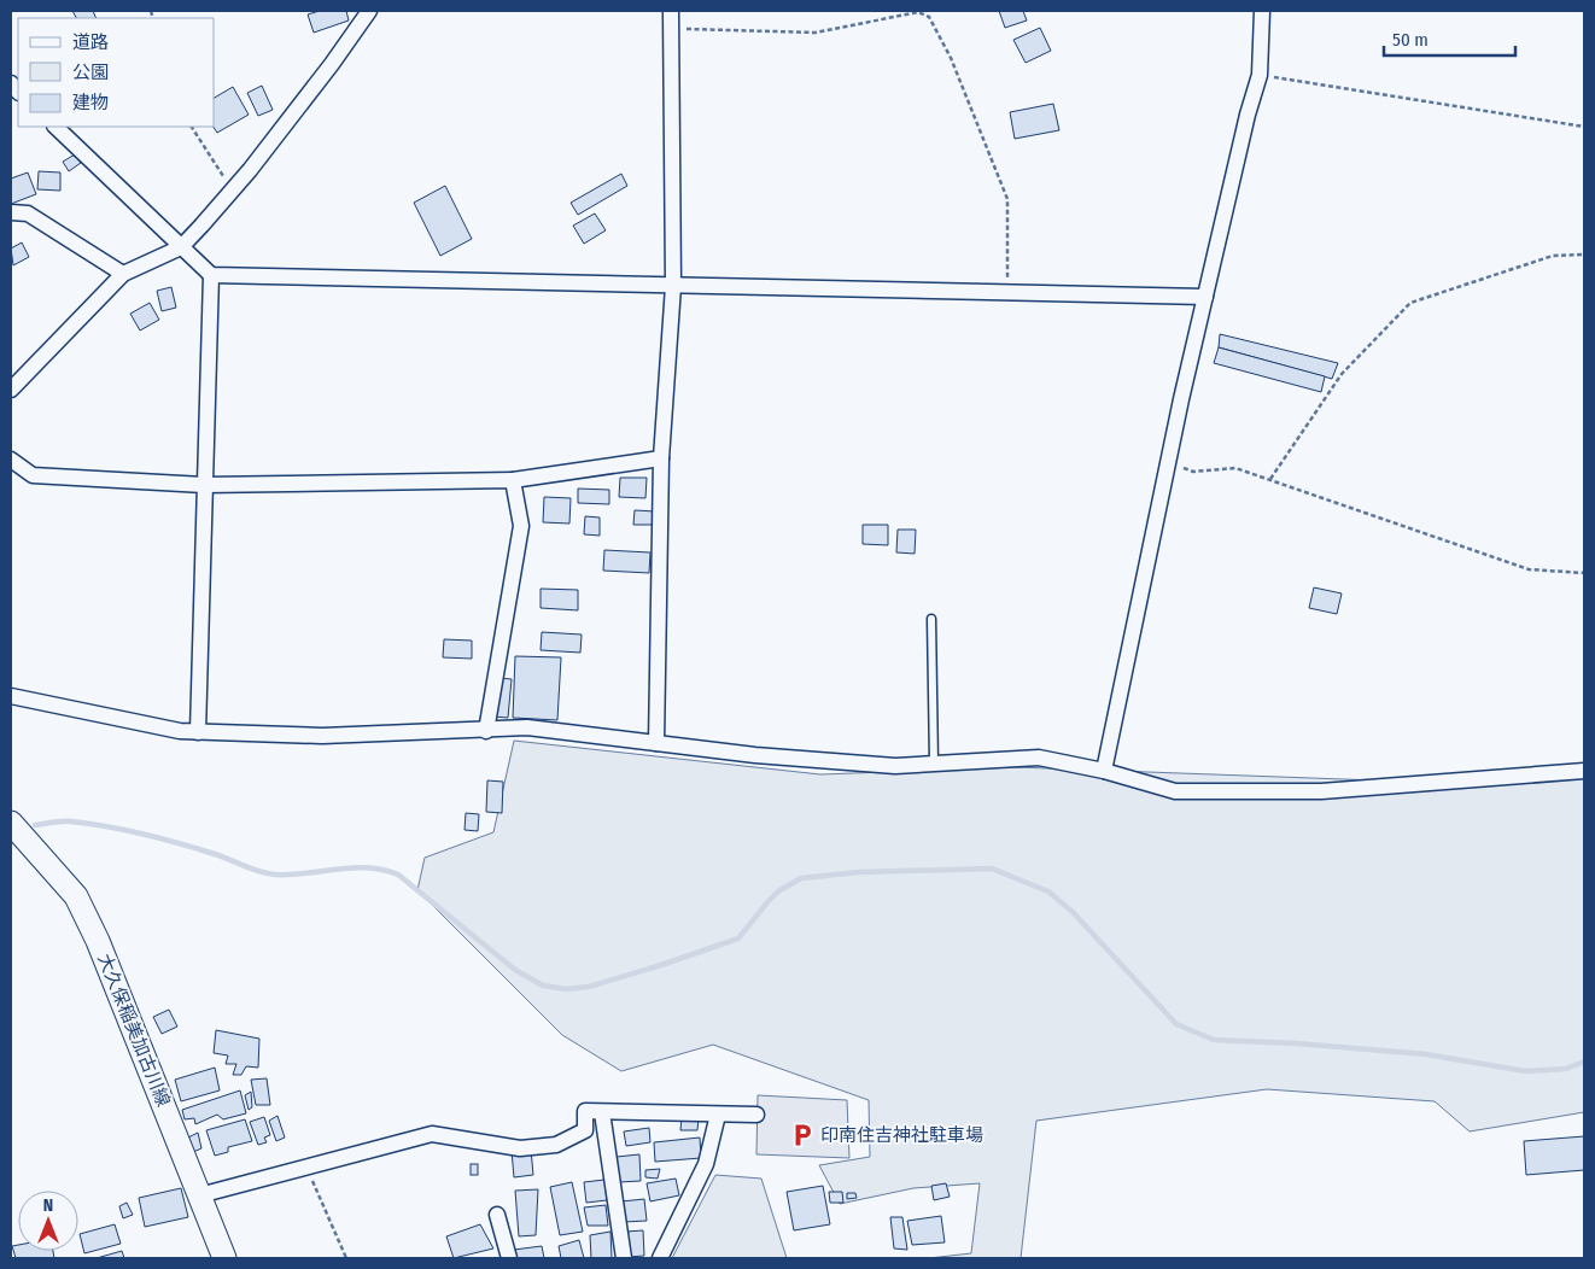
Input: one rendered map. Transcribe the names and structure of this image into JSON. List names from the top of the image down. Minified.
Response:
{"streets":{"main road":["大久保稲美加古川線"]},"places":{"parking":["印南住吉神社駐車場"]},"legend":["道路","公園","建物"],"scale_bar":"50 m","north":"top"}
